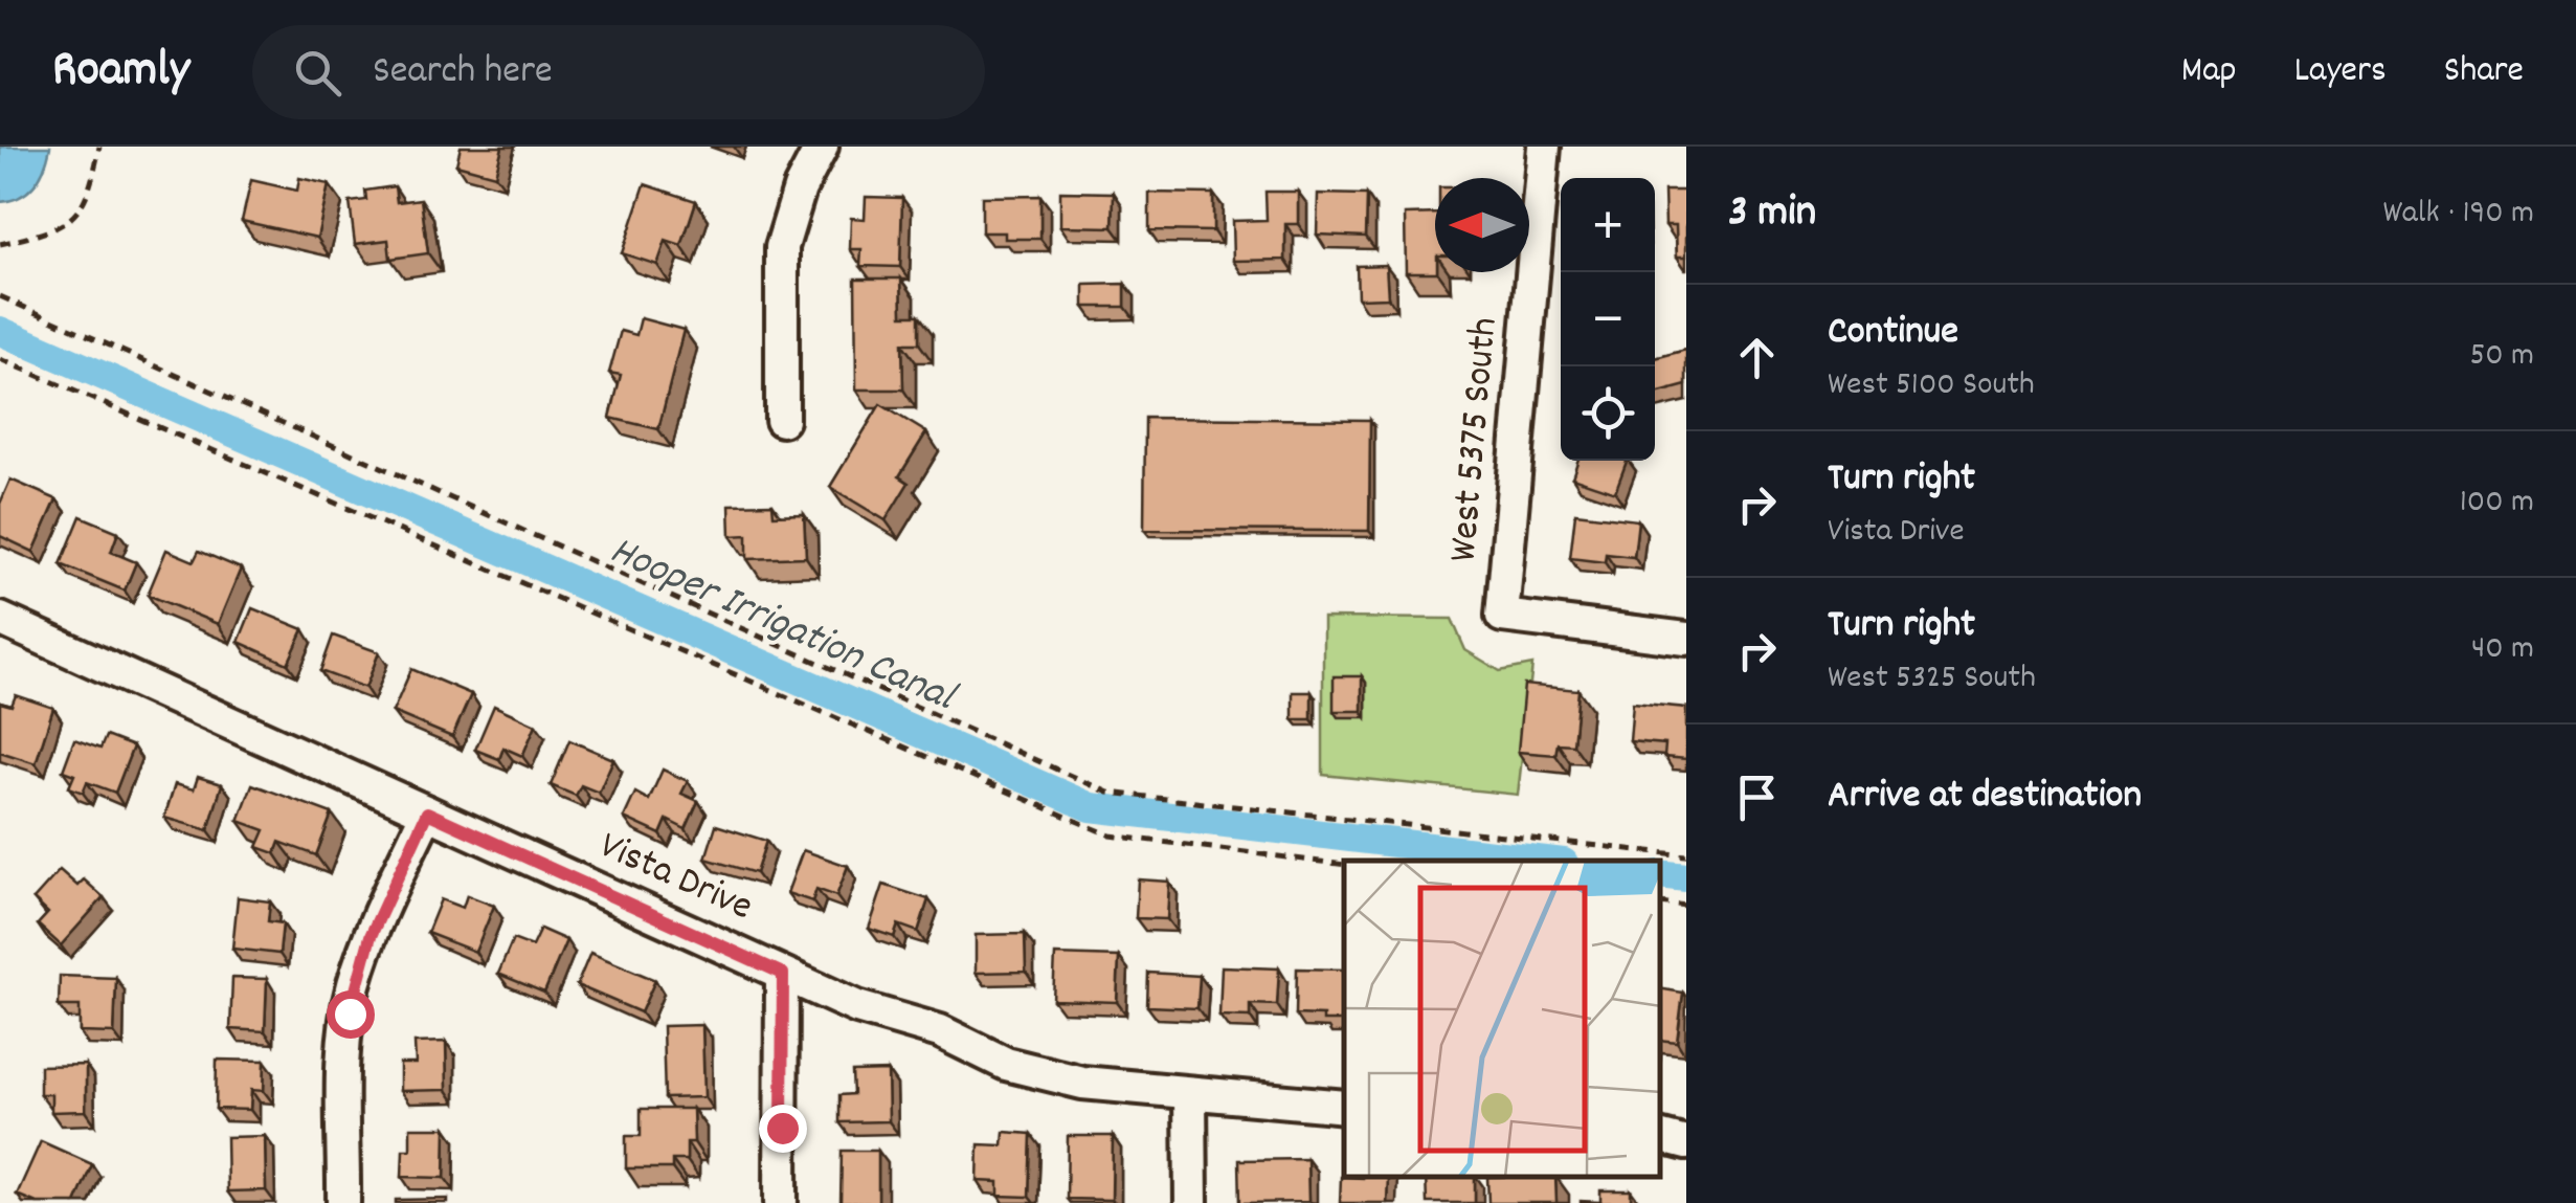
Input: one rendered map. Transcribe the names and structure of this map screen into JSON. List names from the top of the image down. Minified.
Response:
{"streets":{"street":["West 5375 South","Vista Drive"]},"water":["Hooper Irrigation Canal"],"north":"left","page":{"header":"Roamly","search":"Search here","nav":["Map","Layers","Share"],"heading":["3 min","Walk · 190 m"],"map_buttons":["+","−"],"list":[["Continue","West 5100 South","50 m"],["Turn right","Vista Drive","100 m"],["Turn right","West 5325 South","40 m"],"Arrive at destination"]}}
